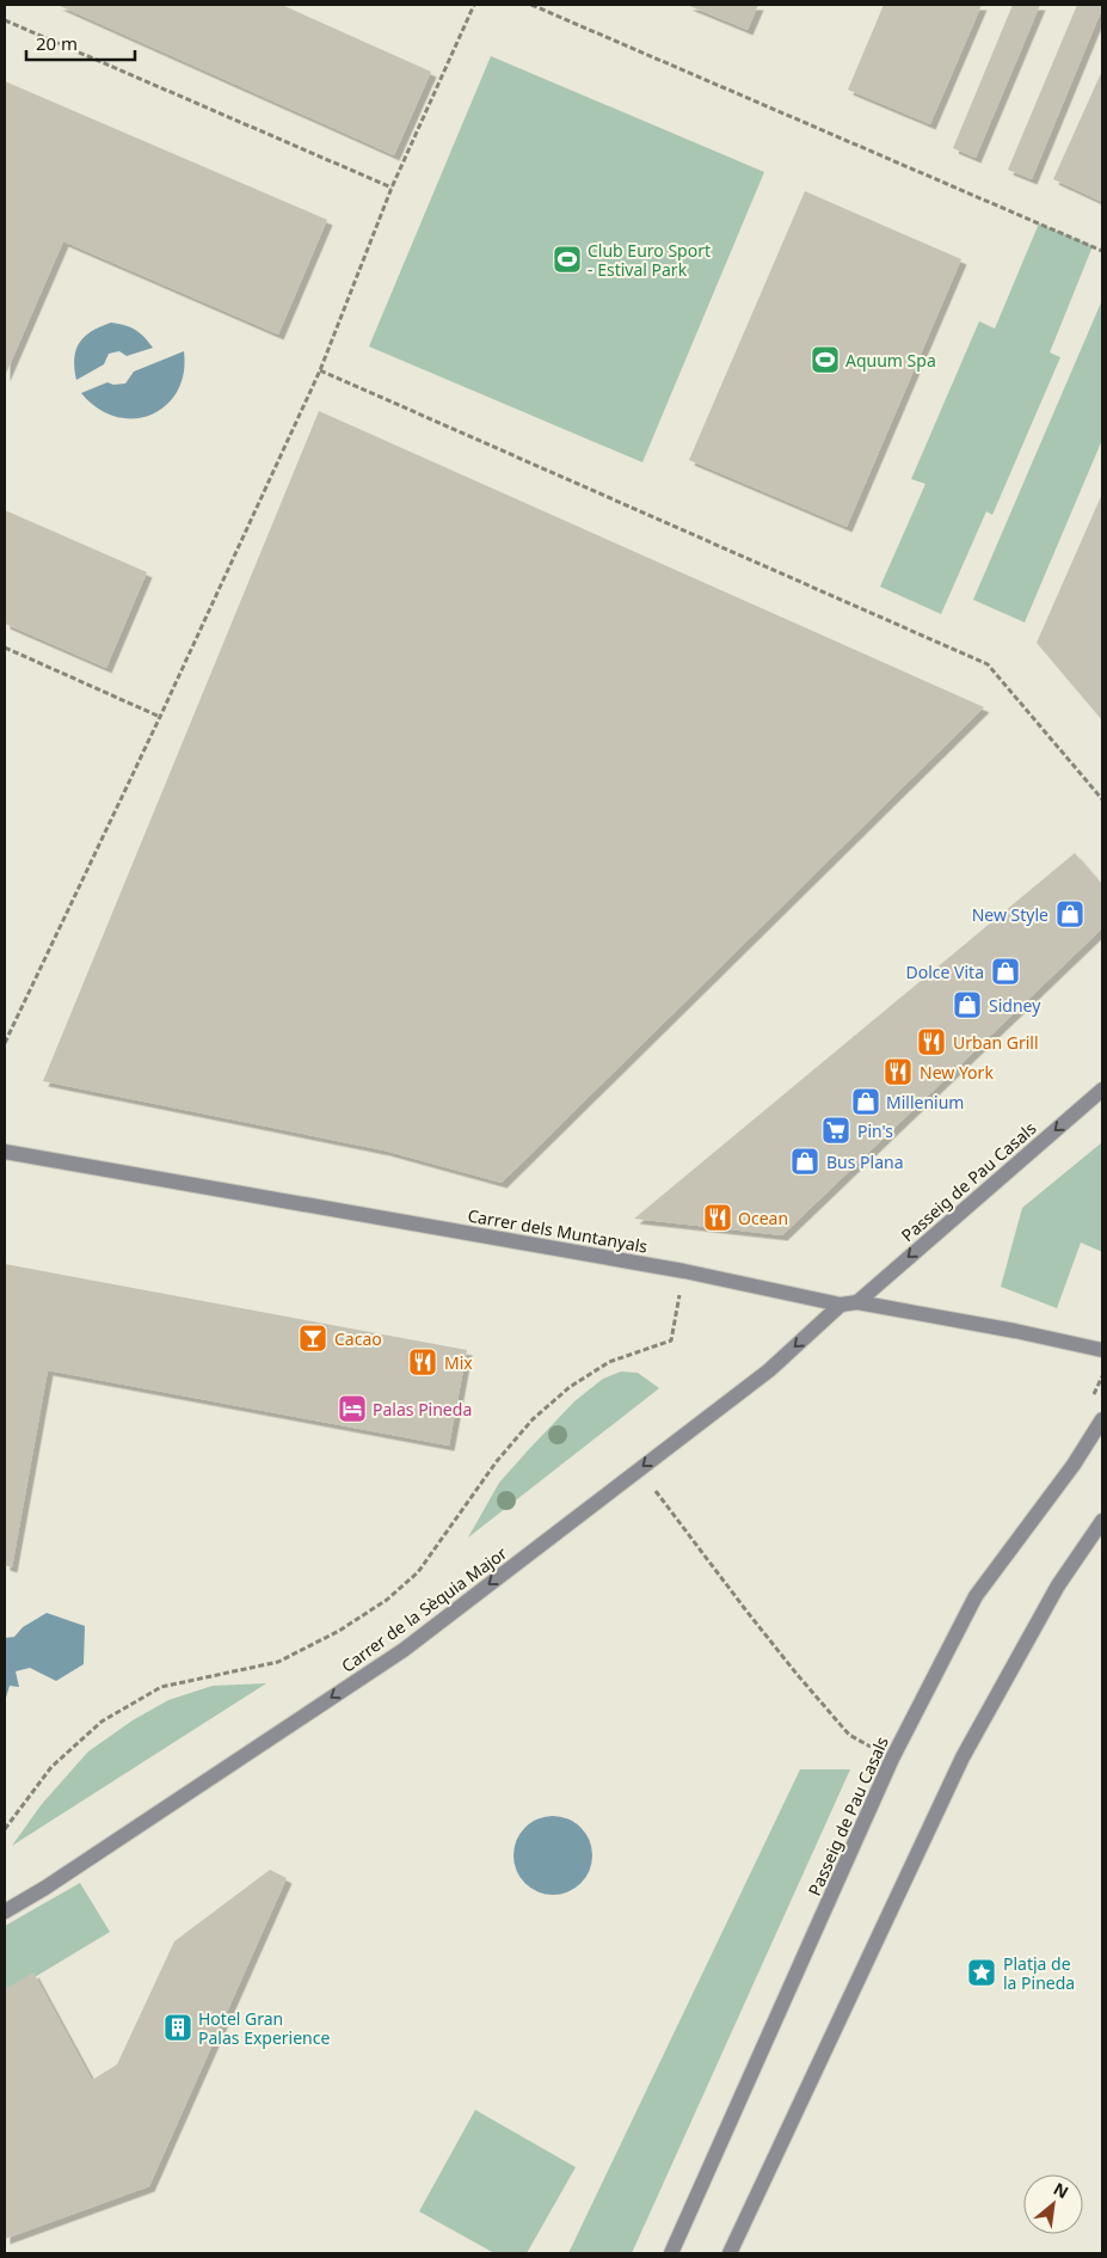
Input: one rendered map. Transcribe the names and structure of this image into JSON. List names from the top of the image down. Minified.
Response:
{"streets":{"street":["Passeig de Pau Casals","Carrer dels Muntanyals","Carrer de la Sèquia Major"]},"crossings":[["Passeig de Pau Casals","Carrer dels Muntanyals"],["Carrer dels Muntanyals","Carrer de la Sèquia Major"]],"one_way":["Carrer de la Sèquia Major"],"places":{"sports":["Club Euro Sport - Estival Park","Aquum Spa"],"shop":["New Style","Dolce Vita","Sidney","Millenium","Bus Plana"],"restaurant":["Urban Grill","New York","Ocean","Mix"],"supermarket":["Pin's"],"bar":["Cacao"],"hotel":["Palas Pineda"],"place":["Platja de la Pineda"],"building":["Hotel Gran Palas Experience"]},"scale_bar":"20 m","north":"top right"}
